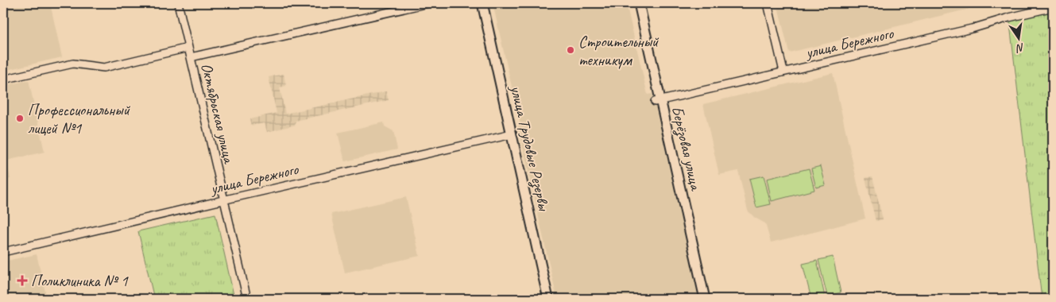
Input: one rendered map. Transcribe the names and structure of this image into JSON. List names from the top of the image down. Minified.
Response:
{"streets":{"street":["улица Бережного","Октябрьская улица","улица Трудовые Резервы","Берёзовая улица"]},"crossings":[["улица Бережного","Октябрьская улица"],["улица Бережного","улица Трудовые Резервы"],["улица Бережного","Берёзовая улица"]],"places":{"other":["Строительный техникум","Профессиональный лицей №1"],"health":["Поликлиника № 1"]},"north":"bottom"}
